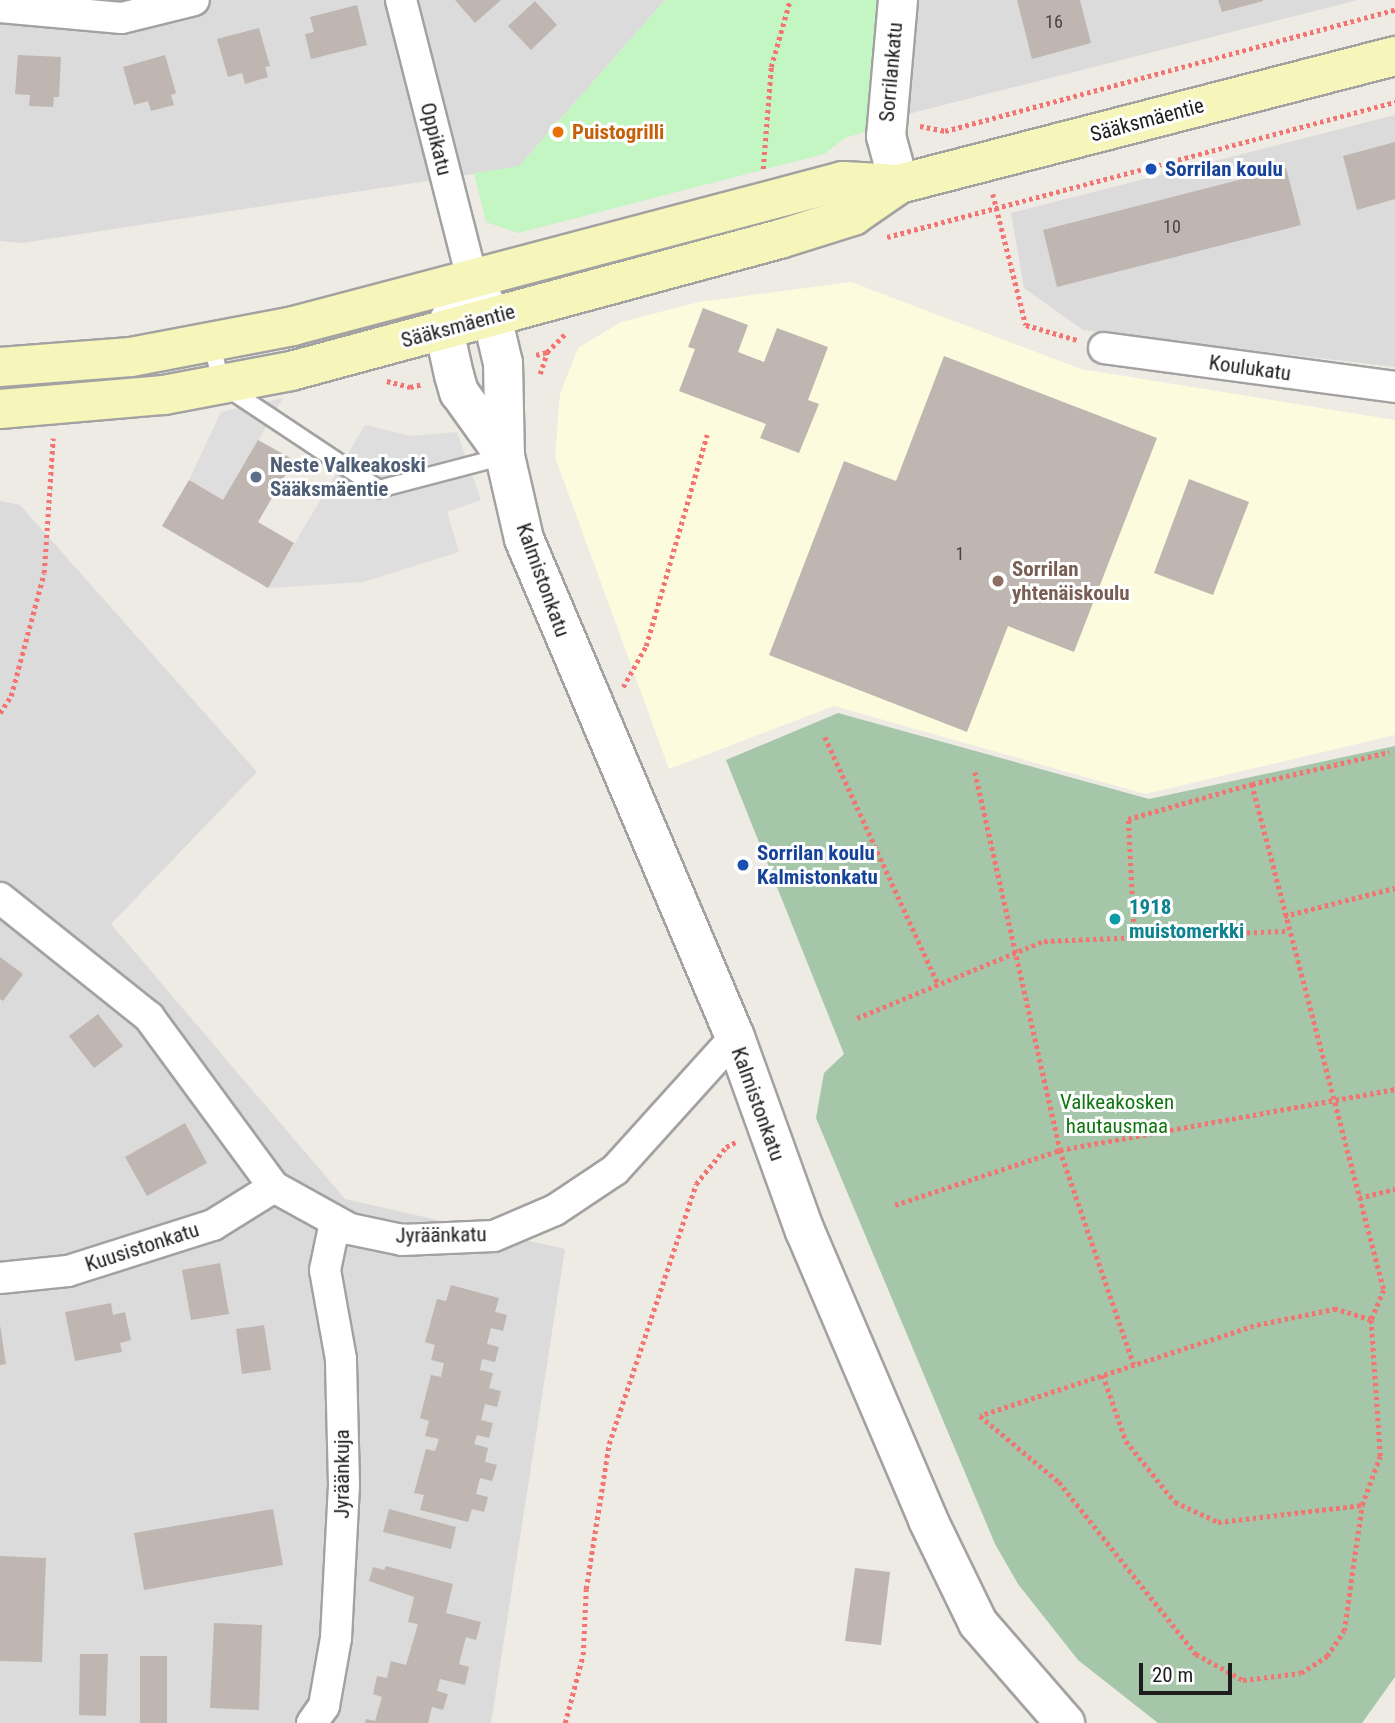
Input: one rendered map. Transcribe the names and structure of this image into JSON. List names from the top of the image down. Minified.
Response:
{"streets":{"main road":["Sääksmäentie"],"street":["Sorrilankatu","Oppikatu","Koulukatu","Kalmistonkatu","Jyräänkatu","Kuusistonkatu","Jyräänkuja"]},"crossings":[["Sorrilankatu","Sääksmäentie"],["Sääksmäentie","Oppikatu"],["Sääksmäentie","Kalmistonkatu"],["Oppikatu","Kalmistonkatu"],["Kalmistonkatu","Jyräänkatu"],["Jyräänkatu","Kuusistonkatu"],["Jyräänkatu","Jyräänkuja"]],"parks":["Valkeakosken hautausmaa"],"places":["Puistogrilli","Sorrilan koulu","Neste Valkeakoski Sääksmäentie","Sorrilan yhtenäiskoulu","Sorrilan koulu Kalmistonkatu","1918 muistomerkki"],"house_numbers":["16","10","1"],"scale_bar":"20 m"}
